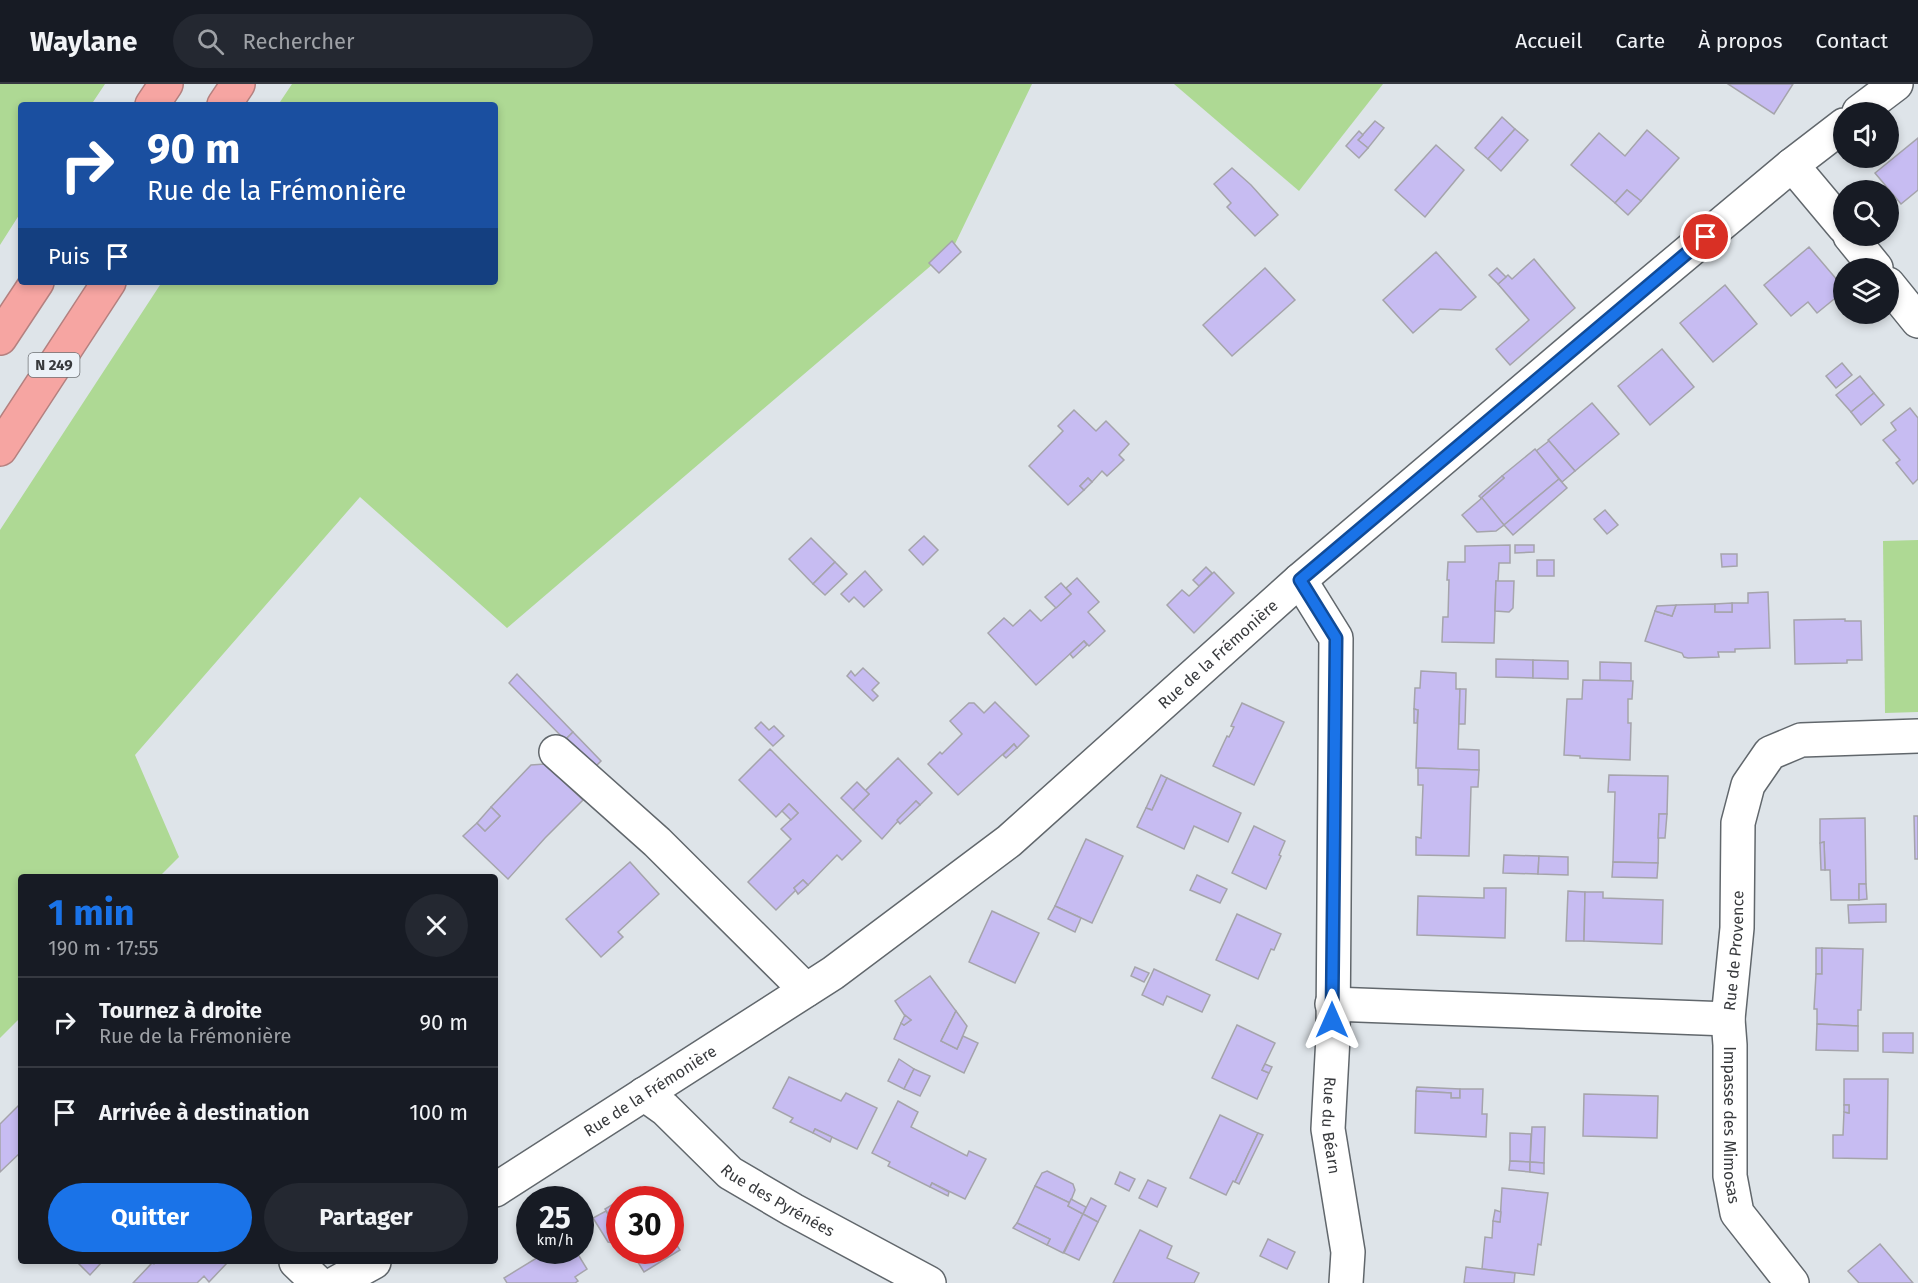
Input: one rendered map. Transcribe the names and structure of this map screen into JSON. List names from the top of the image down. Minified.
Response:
{"streets":{"highway":["N 249"],"street":["Rue de la Frémonière","Rue de Provence","Impasse des Mimosas","Rue du Béarn","Rue des Pyrénées"]},"crossings":[["Rue de la Frémonière","Rue du Béarn"],["Rue de la Frémonière","Rue des Pyrénées"],["Rue de Provence","Impasse des Mimosas"],["Rue de Provence","Rue du Béarn"]],"page":{"header":"Waylane","search":"Rechercher","nav":["Accueil","Carte","À propos","Contact"],"turn":["90 m","Rue de la Frémonière"],"then":"Puis","heading":["1 min","190 m · 17:55"],"list":[{"name":"Tournez à droite","note":"Rue de la Frémonière","value":"90 m"},{"name":"Arrivée à destination","value":"100 m"}],"buttons":["Quitter","Partager"],"speed":"25 km/h","limit":"30"}}
